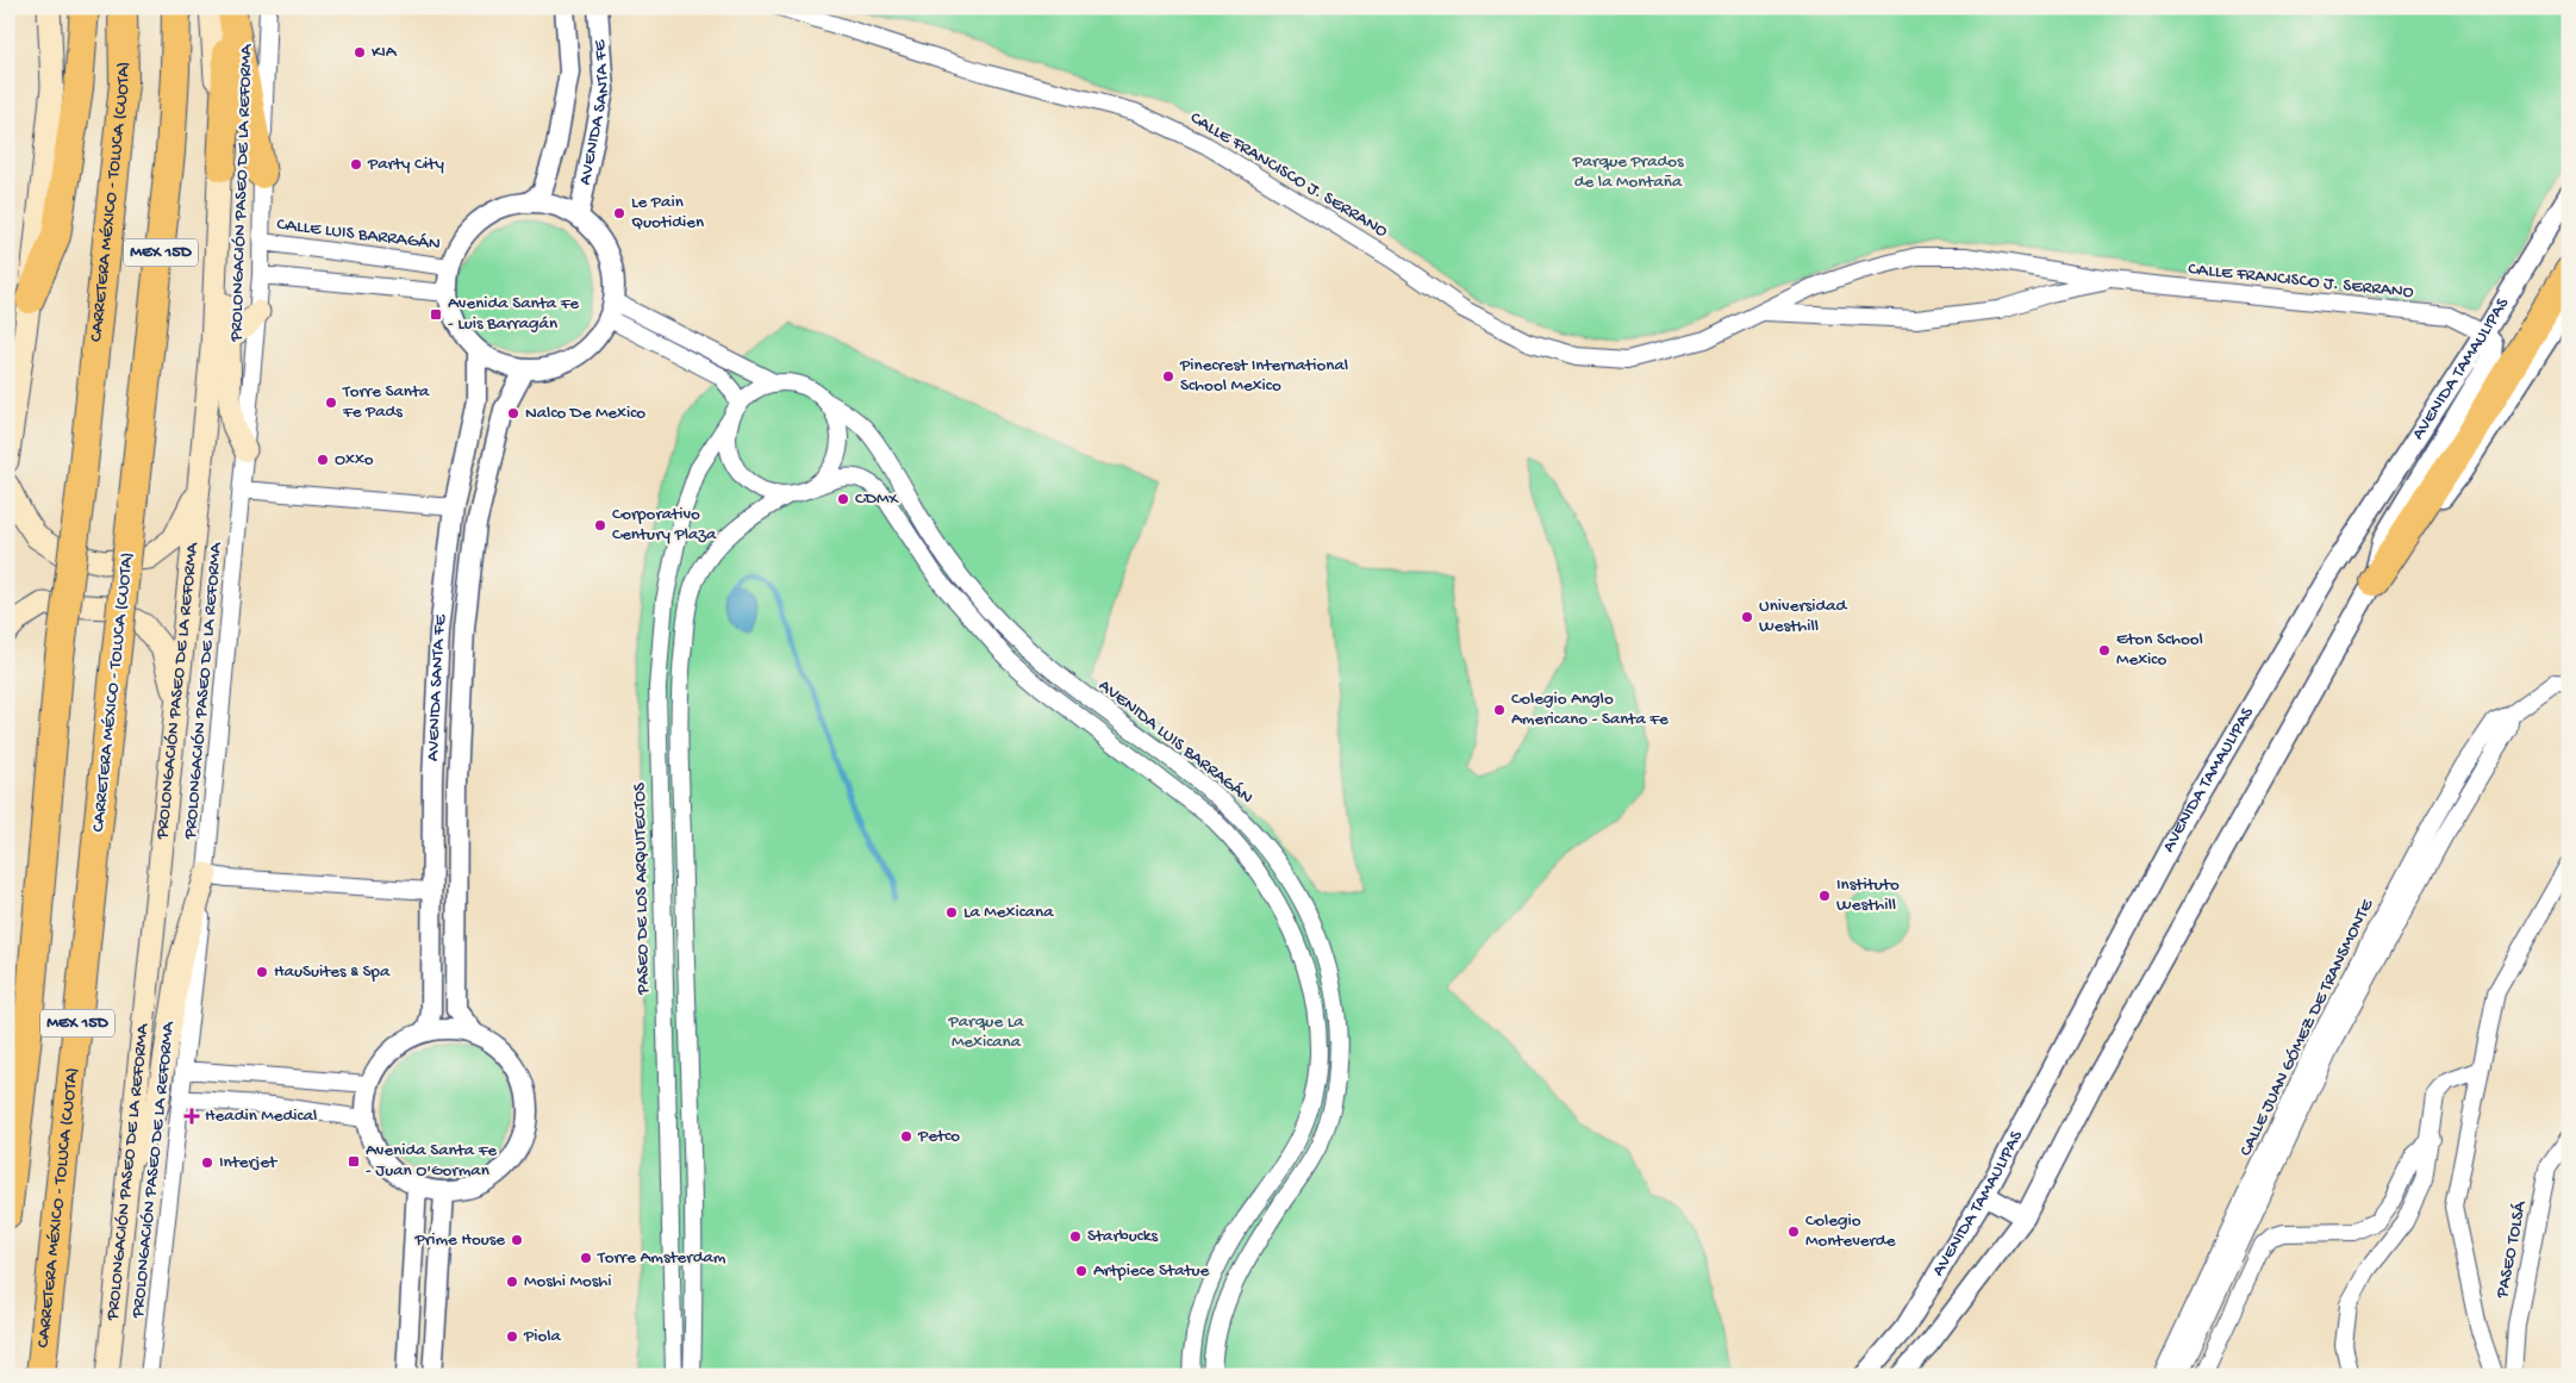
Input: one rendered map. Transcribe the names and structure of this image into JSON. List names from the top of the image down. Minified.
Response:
{"streets":{"highway":["CARRETERA MÉXICO - TOLUCA (CUOTA)","MEX 15D"],"main road":["PROLONGACIÓN PASEO DE LA REFORMA"],"street":["AVENIDA SANTA FE","CALLE FRANCISCO J. SERRANO","CALLE LUIS BARRAGÁN","AVENIDA TAMAULIPAS","AVENIDA LUIS BARRAGÁN","PASEO DE LOS ARQUITECTOS","CALLE JUAN GÓMEZ DE TRANSMONTE","PASEO TOLSÁ"]},"crossings":[["AVENIDA SANTA FE","CALLE LUIS BARRAGÁN"],["CALLE FRANCISCO J. SERRANO","AVENIDA TAMAULIPAS"],["PROLONGACIÓN PASEO DE LA REFORMA","CALLE LUIS BARRAGÁN"],["AVENIDA LUIS BARRAGÁN","PASEO DE LOS ARQUITECTOS"]],"parks":["Parque Prados de la Montaña","Parque La Mexicana"],"places":{"other":["KIA","Party City","Le Pain Quotidien","Pinecrest International School Mexico","Torre Santa Fe Pads","Nalco De Mexico","Oxxo","CDMX","Corporativo Century Plaza","Universidad Westhill","Eton School Mexico","Colegio Anglo Americano - Santa Fe","Instituto Westhill","La Mexicana","HauSuites & Spa","Petco","Interjet","Colegio Monteverde","Starbucks","Prime House","Torre Amsterdam","Artpiece Statue","Moshi Moshi","Piola"],"transit":["Avenida Santa Fe - Luis Barragán","Avenida Santa Fe - Juan O'Gorman"],"health":["Headin Medical"]}}
